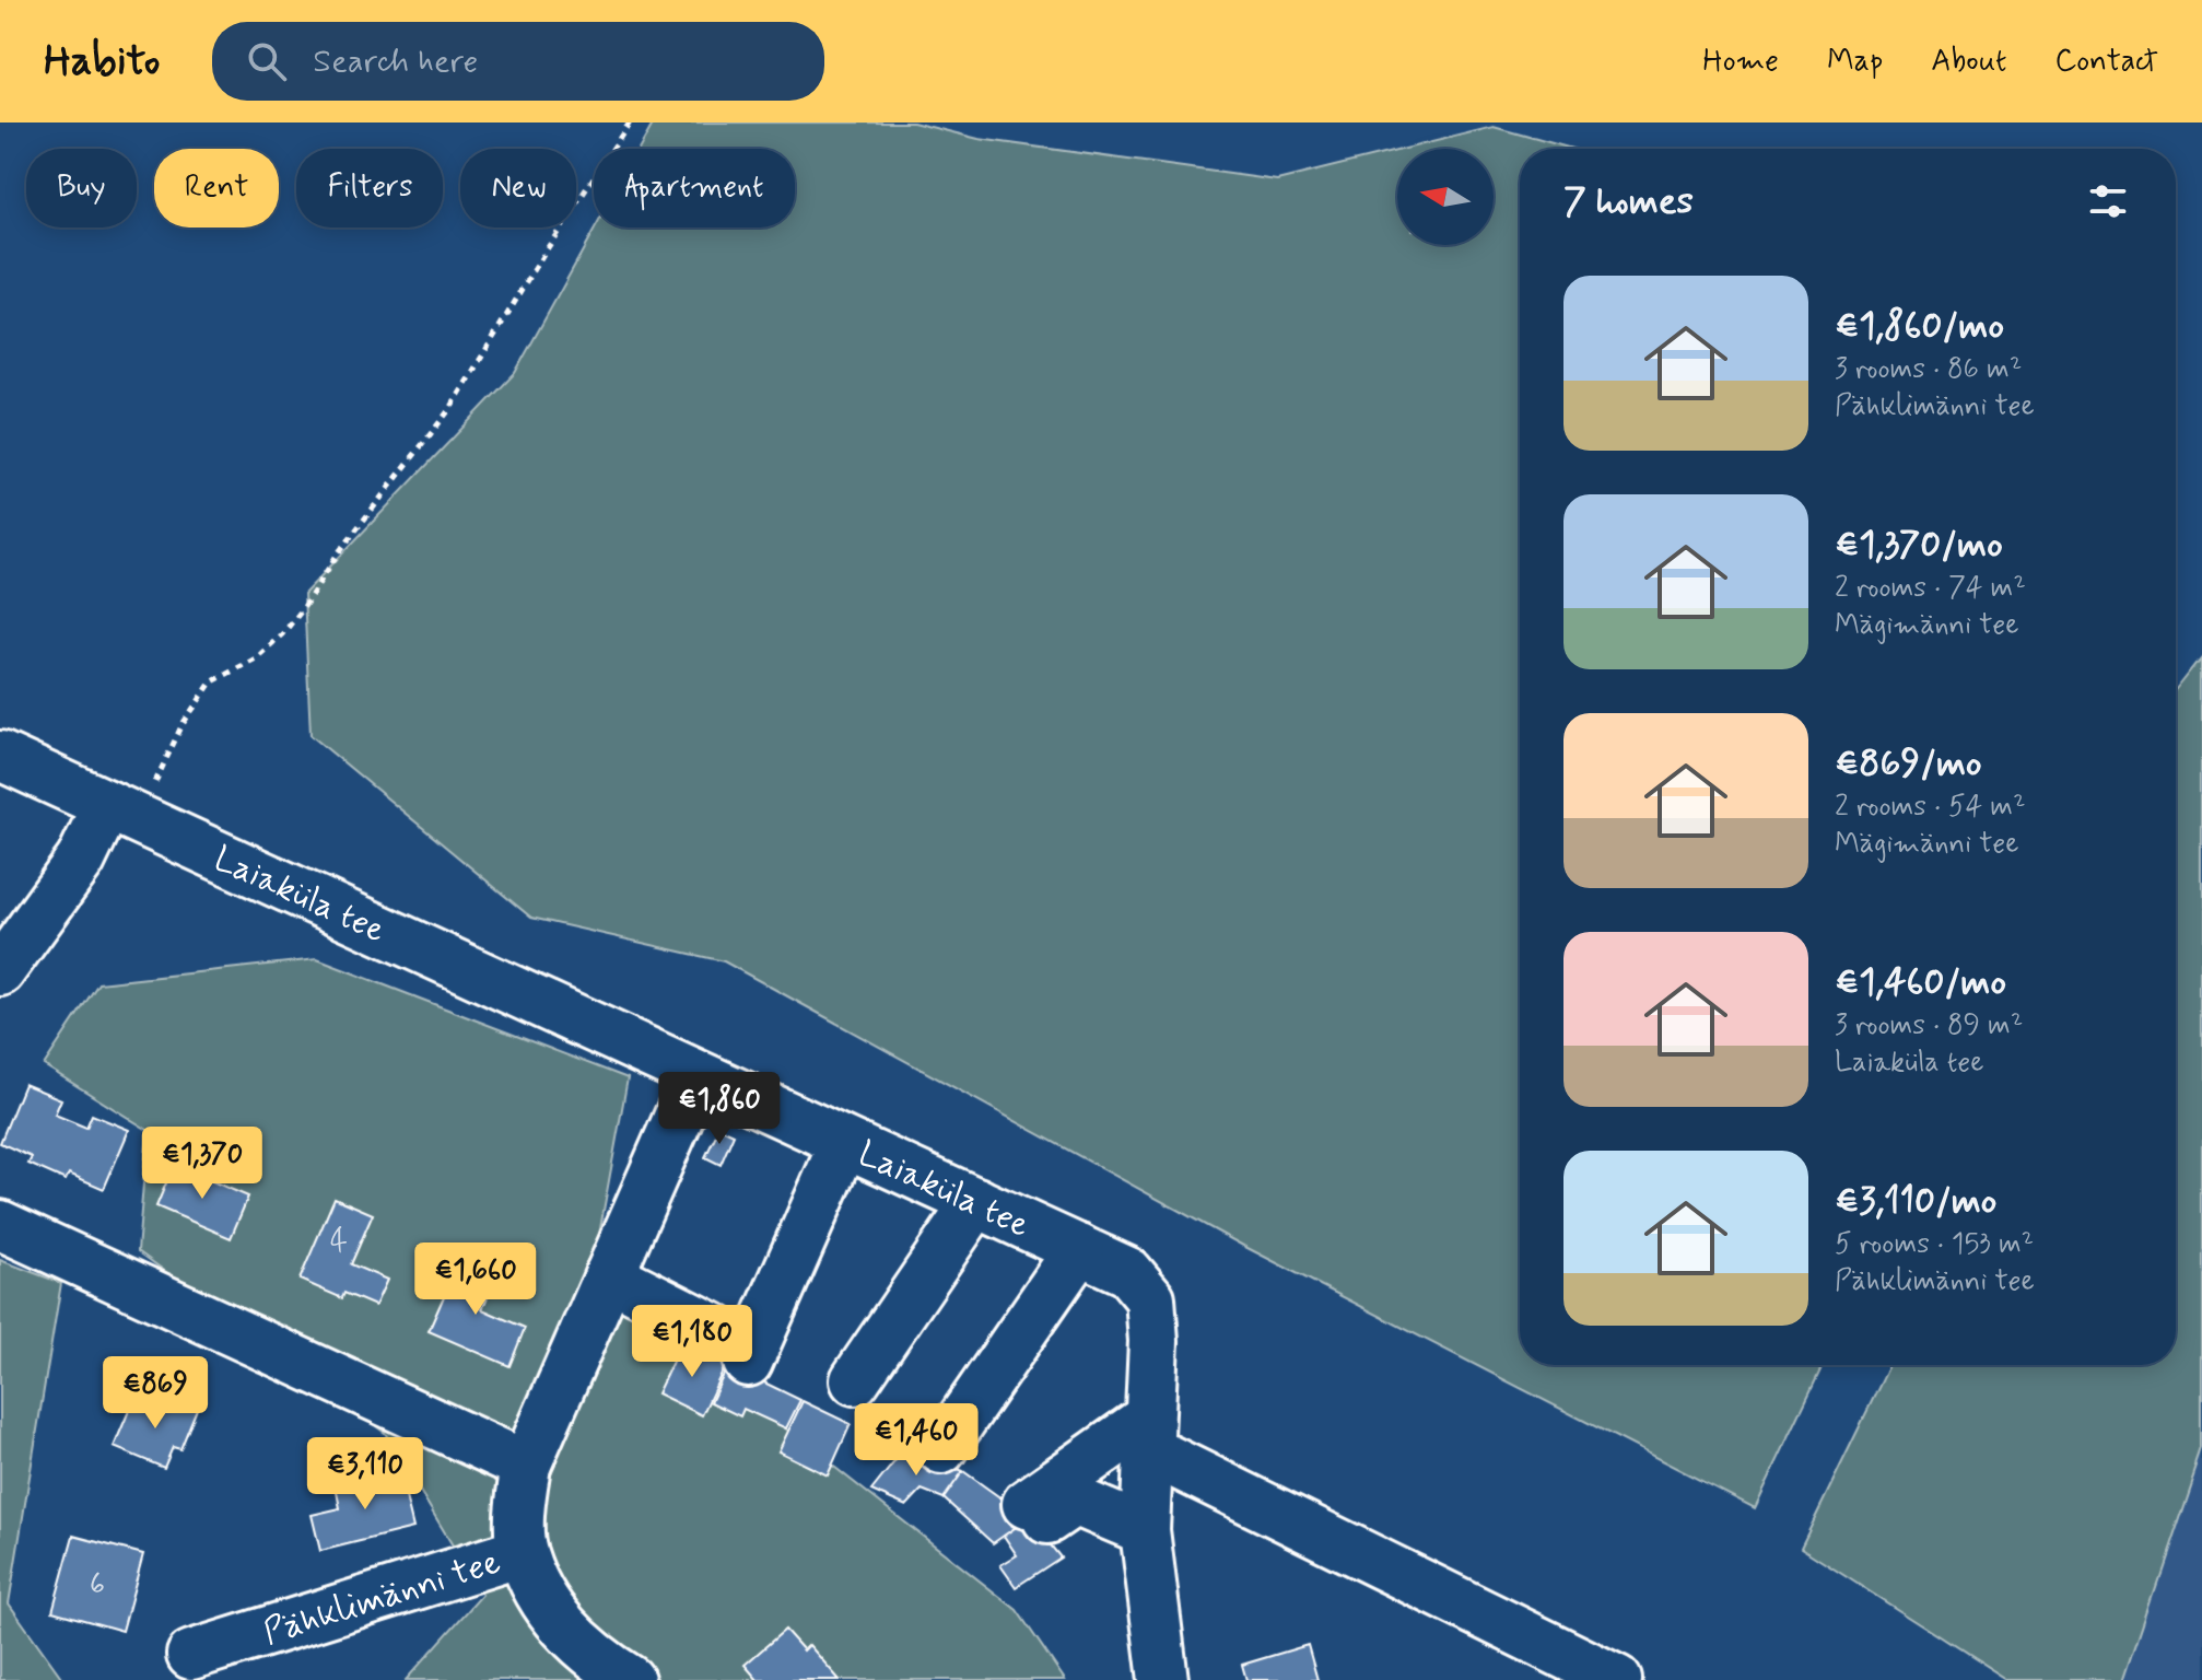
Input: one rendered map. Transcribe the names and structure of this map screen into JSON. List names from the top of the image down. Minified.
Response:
{"streets":{"street":["Laiaküla tee","Pähklimänni tee"]},"crossings":[["Laiaküla tee","Pähklimänni tee"]],"house_numbers":["4","6"],"north":"left","page":{"header":"Habito","search":"Search here","nav":["Home","Map","About","Contact"],"chip":["Buy","Rent","Filters","New","Apartment"],"heading":"7 homes","list":[{"name":"€1,860/mo","note":"3 rooms · 86 m² · Pähklimänni tee"},{"name":"€1,370/mo","note":"2 rooms · 74 m² · Mägimänni tee"},{"name":"€869/mo","note":"2 rooms · 54 m² · Mägimänni tee"},{"name":"€1,460/mo","note":"3 rooms · 89 m² · Laiaküla tee"},{"name":"€3,110/mo","note":"5 rooms · 153 m² · Pähklimänni tee"}],"price":["€1,860","€1,370","€1,660","€1,180","€869","€1,460","€3,110"]}}
